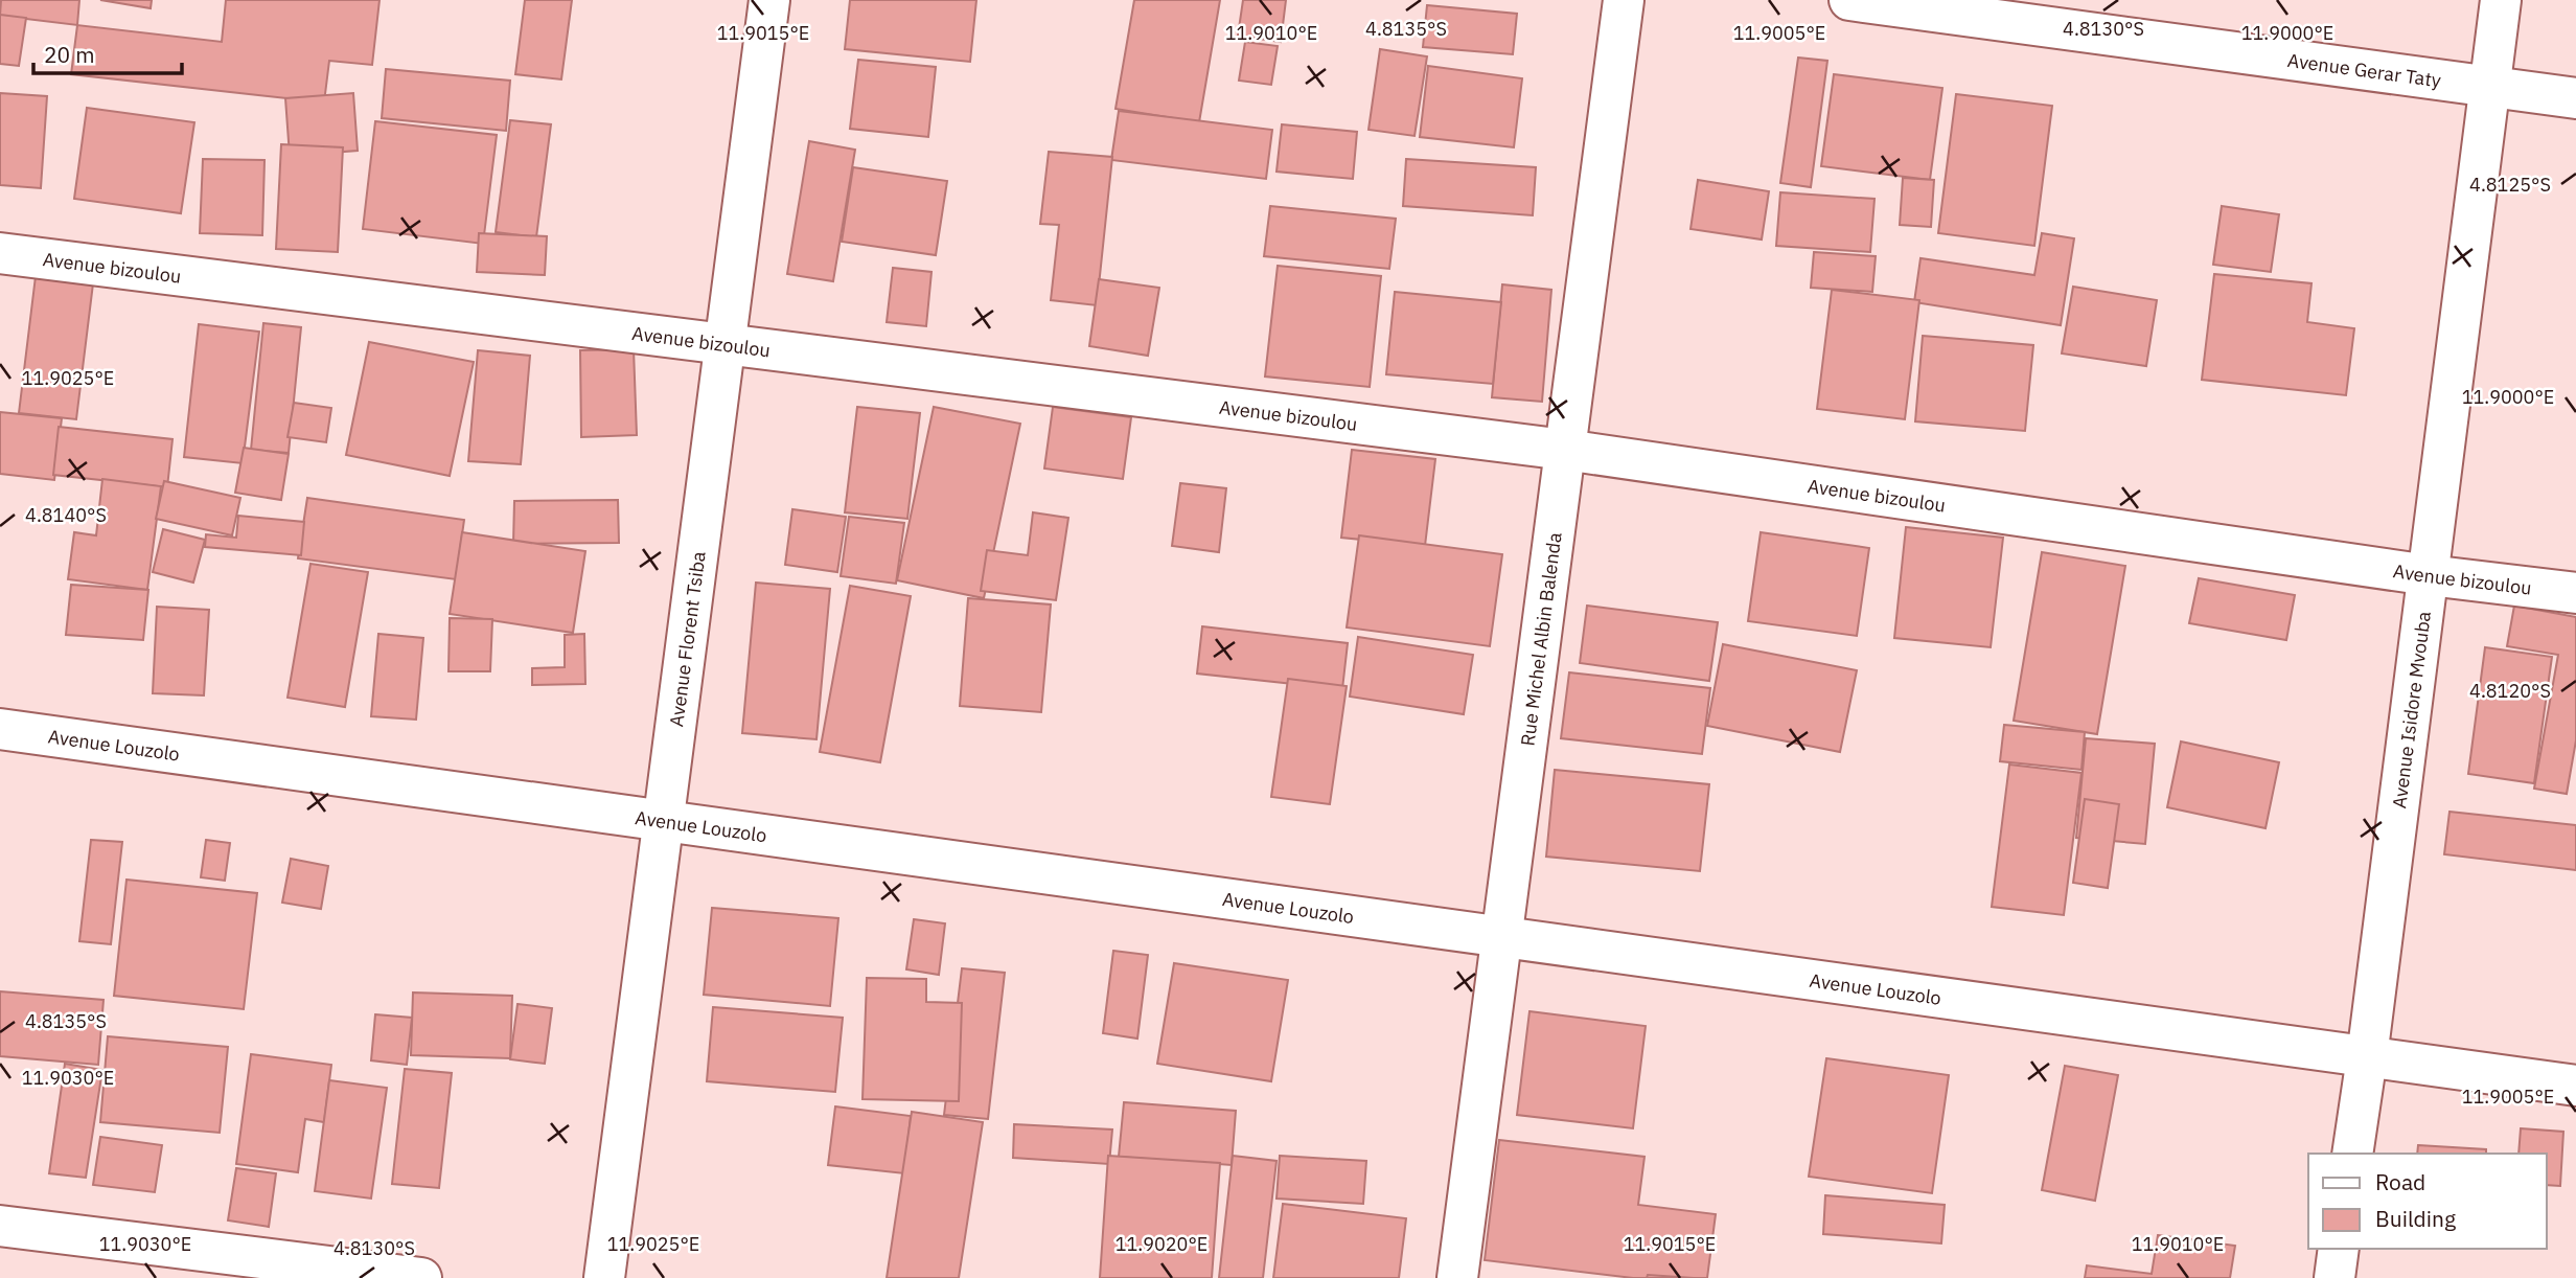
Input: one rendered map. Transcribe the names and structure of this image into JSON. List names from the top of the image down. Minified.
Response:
{"streets":{"street":["Avenue Gerar Taty","Avenue bizoulou","Avenue Florent Tsiba","Rue Michel Albin Balenda","Avenue Isidore Mvouba","Avenue Louzolo"]},"crossings":[["Avenue Gerar Taty","Avenue Isidore Mvouba"],["Avenue bizoulou","Avenue Florent Tsiba"],["Avenue bizoulou","Rue Michel Albin Balenda"],["Avenue bizoulou","Avenue Isidore Mvouba"],["Avenue Florent Tsiba","Avenue Louzolo"],["Rue Michel Albin Balenda","Avenue Louzolo"],["Avenue Isidore Mvouba","Avenue Louzolo"]],"legend":["Road","Building"],"scale_bar":"20 m","coordinates":["4.8135°S","4.8130°S","11.9015°E","11.9010°E","11.9005°E","11.9000°E","4.8125°S","11.9025°E","4.8140°S","4.8120°S","11.9030°E","11.9020°E"]}
